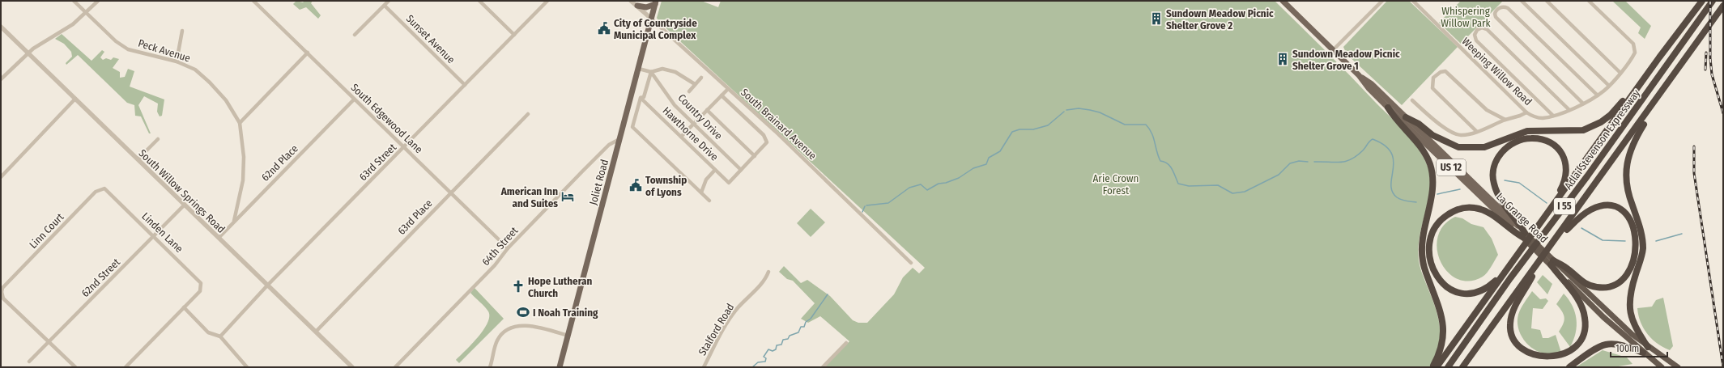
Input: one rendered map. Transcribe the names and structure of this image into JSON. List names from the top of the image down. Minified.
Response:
{"streets":{"highway":["Adlai Stevenson Expressway","I 55","La Grange Road"],"main road":["US 12","Joliet Road"],"street":["Sunset Avenue","Peck Avenue","Weeping Willow Road","Country Drive","South Edgewood Lane","South Brainard Avenue","Hawthorne Drive","63rd Street","62nd Place","South Willow Springs Road","63rd Place","Linn Court","Linden Lane","64th Street","62nd Street","Stalford Road"]},"crossings":[["Sunset Avenue","63rd Street"],["Peck Avenue","62nd Place"],["Country Drive","Hawthorne Drive"],["South Edgewood Lane","63rd Street"],["South Edgewood Lane","62nd Place"],["South Edgewood Lane","63rd Place"],["South Edgewood Lane","64th Street"],["South Brainard Avenue","Joliet Road"],["63rd Street","South Willow Springs Road"],["62nd Place","South Willow Springs Road"],["US 12","La Grange Road"],["Joliet Road","64th Street"],["South Willow Springs Road","63rd Place"],["South Willow Springs Road","62nd Street"],["Linn Court","Linden Lane"],["Linn Court","62nd Street"],["Linden Lane","62nd Street"]],"parks":["Whispering Willow Park","Arie Crown Forest"],"places":{"building":["Sundown Meadow Picnic Shelter Grove 2","Sundown Meadow Picnic Shelter Grove 1"],"public building":["City of Countryside Municipal Complex","Township of Lyons"],"hotel":["American Inn and Suites"],"church":["Hope Lutheran Church"],"sports":["I Noah Training"]},"scale_bar":"100 m"}
